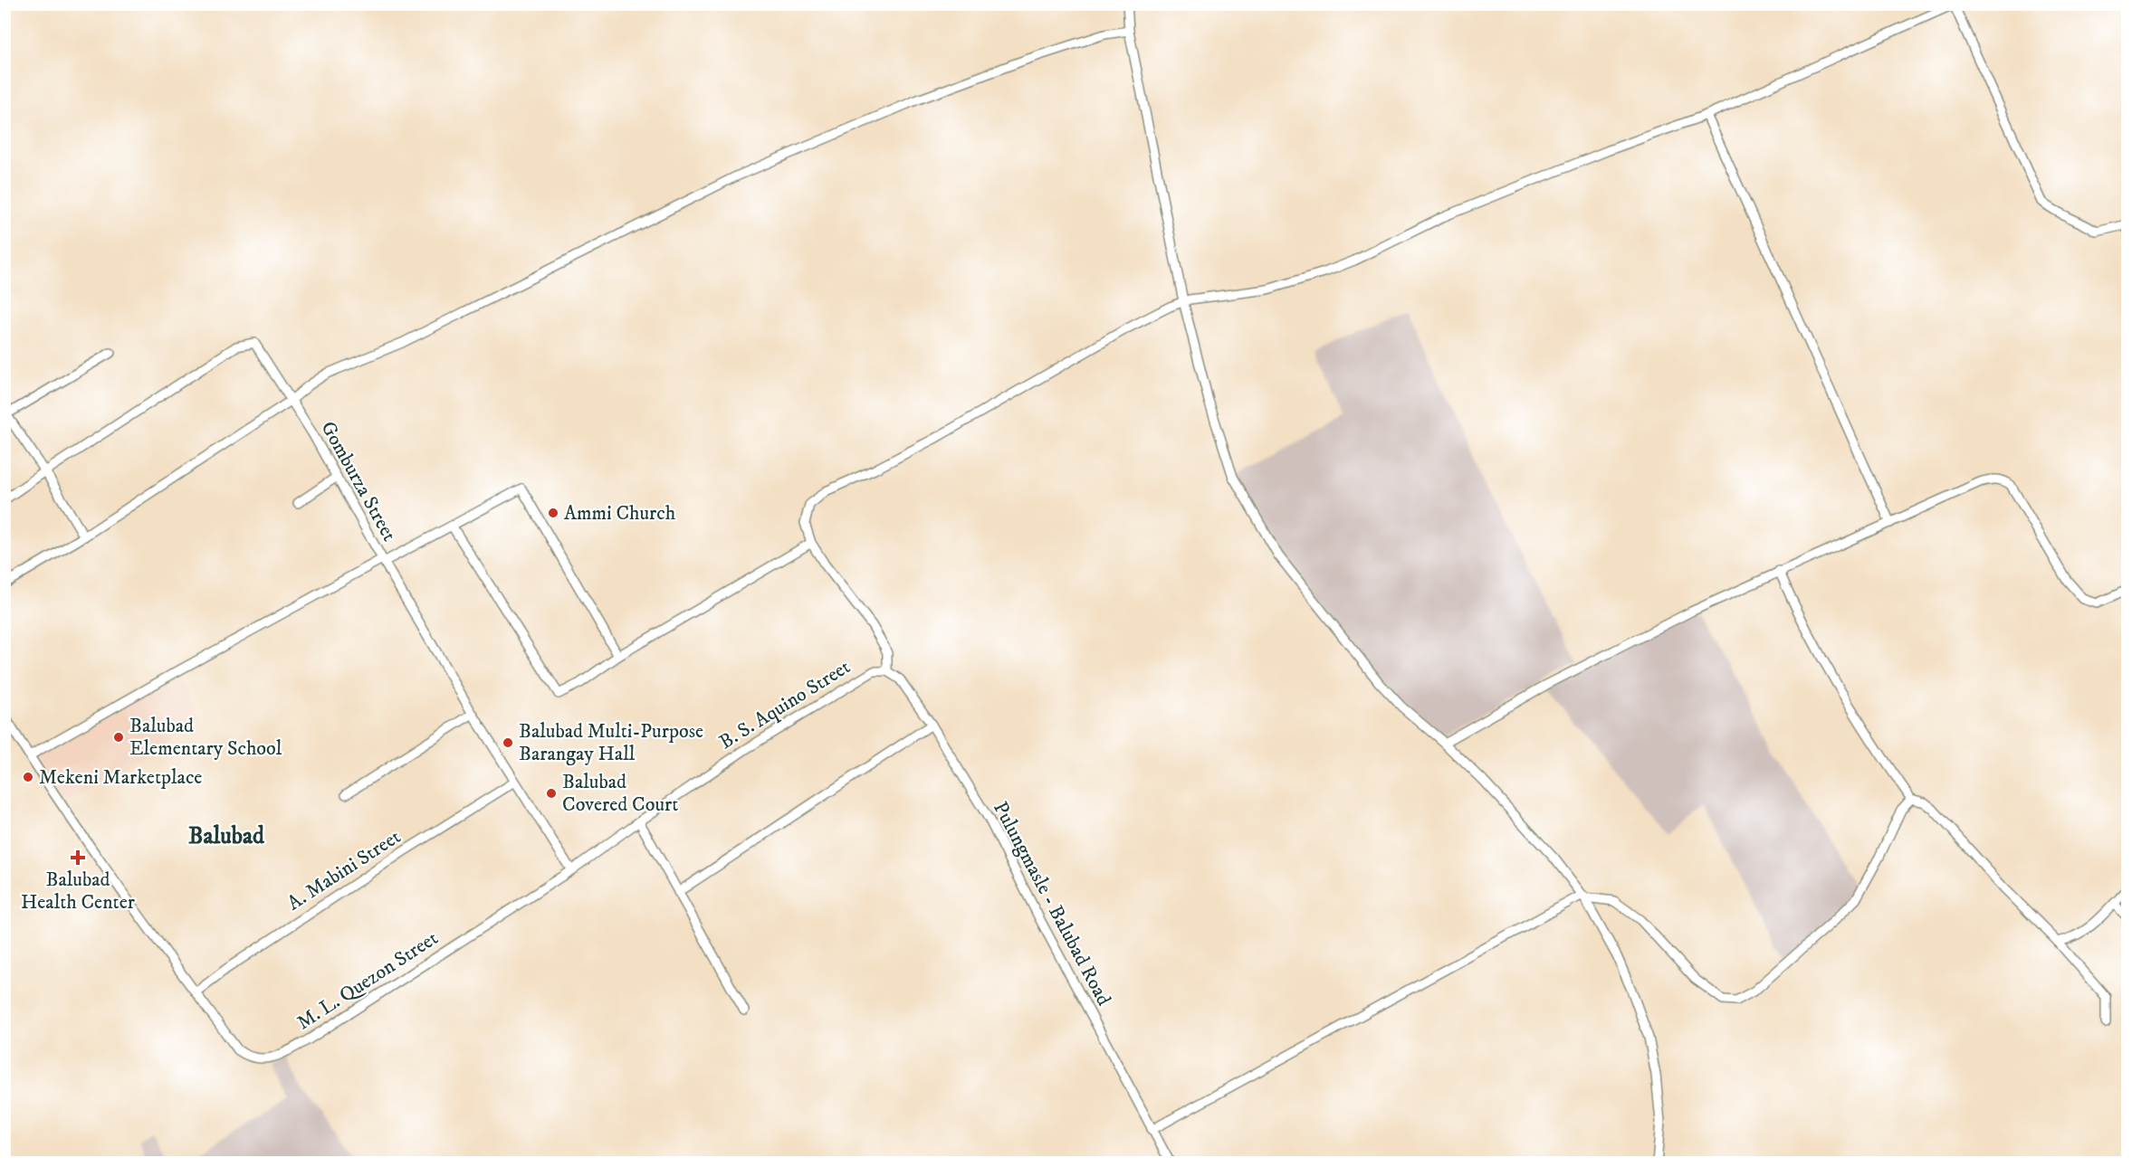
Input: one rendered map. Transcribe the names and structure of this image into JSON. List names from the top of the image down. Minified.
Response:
{"streets":{"street":["Gomburza Street","B. S. Aquino Street","A. Mabini Street","Pulungmasle - Balubad Road","M. L. Quezon Street"]},"crossings":[["Gomburza Street","B. S. Aquino Street"],["Gomburza Street","A. Mabini Street"],["Gomburza Street","M. L. Quezon Street"],["B. S. Aquino Street","Pulungmasle - Balubad Road"],["B. S. Aquino Street","M. L. Quezon Street"],["A. Mabini Street","M. L. Quezon Street"]],"districts":["Balubad"],"places":{"other":["Ammi Church","Balubad Elementary School","Balubad Multi-Purpose Barangay Hall","Mekeni Marketplace","Balubad Covered Court"],"health":["Balubad Health Center"]}}
